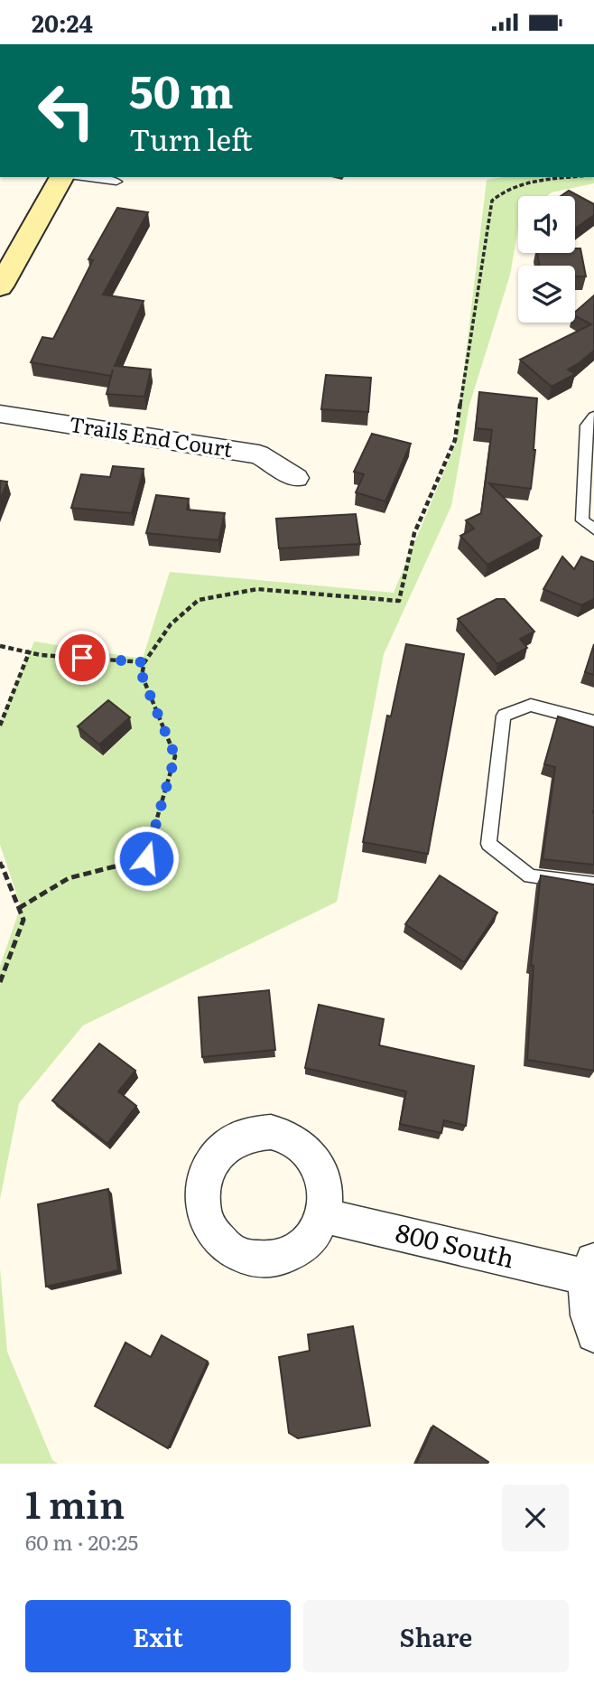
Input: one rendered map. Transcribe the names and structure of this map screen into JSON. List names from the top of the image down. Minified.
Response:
{"streets":{"street":["Trails End Court","800 South"]},"page":{"status":"20:24","turn":["50 m","Turn left"],"heading":["1 min","60 m · 20:25"],"buttons":["Exit","Share"]}}
